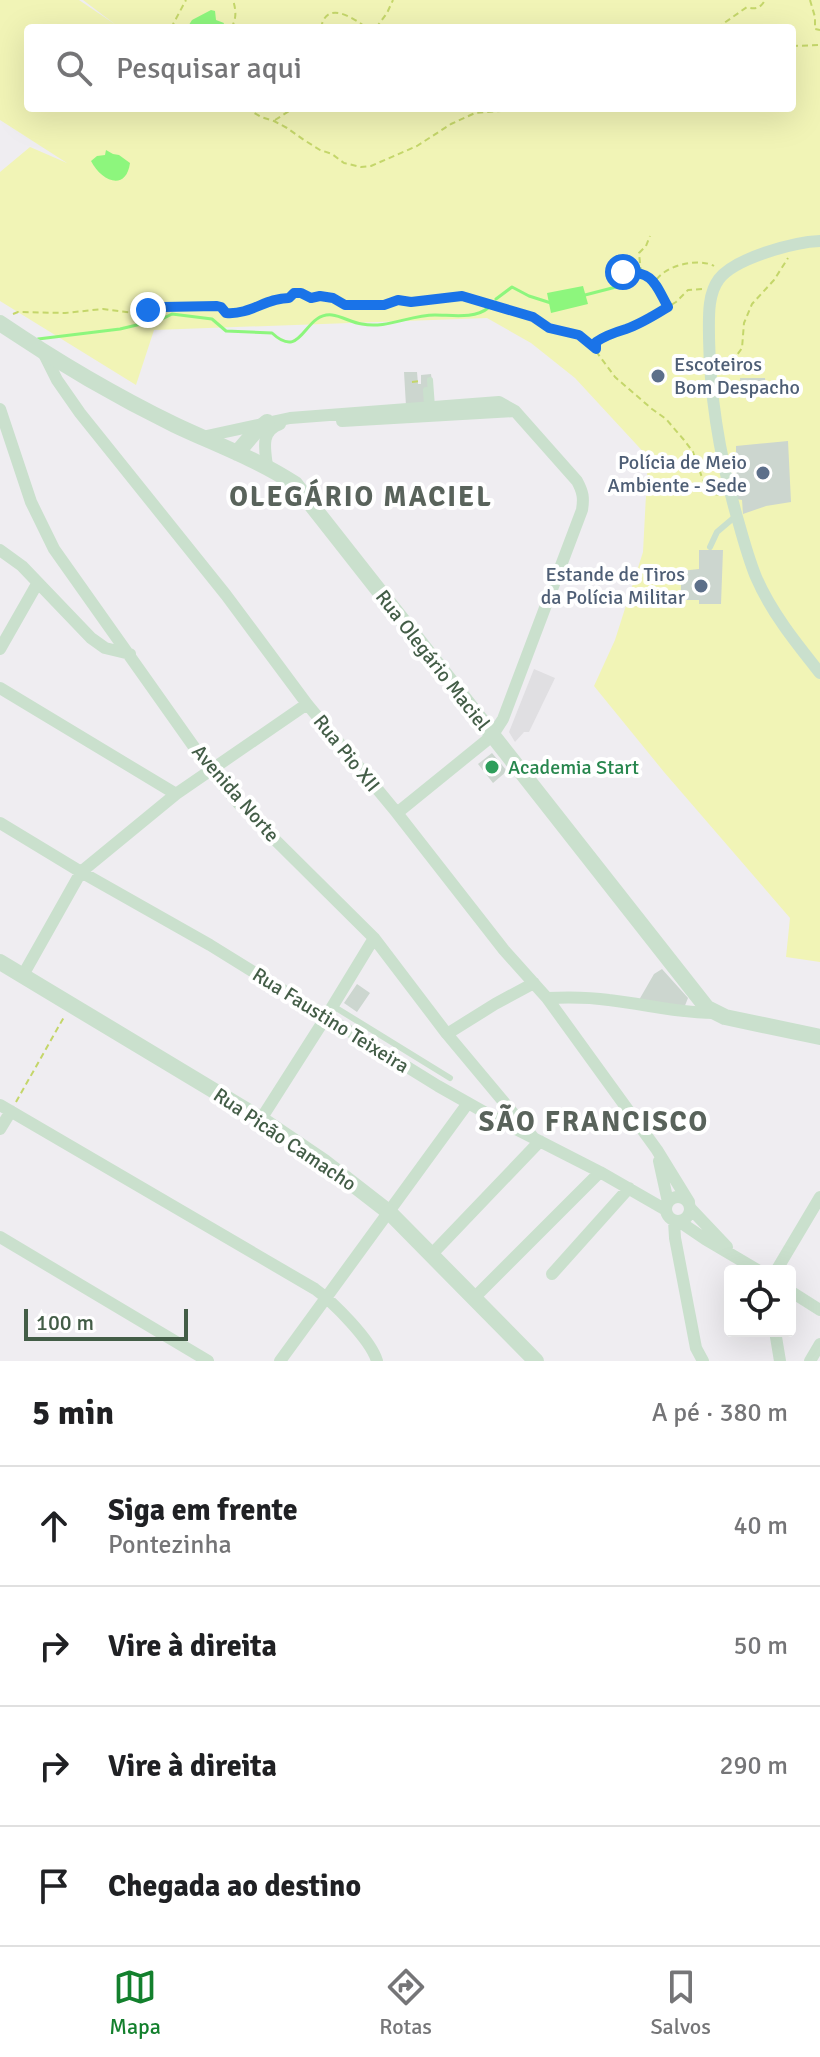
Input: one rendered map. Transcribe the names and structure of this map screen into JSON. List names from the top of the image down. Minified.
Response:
{"streets":{"street":["Rua Olegário Maciel","Rua Pio XII","Avenida Norte","Rua Faustino Teixeira","Rua Picão Camacho"]},"crossings":[["Rua Olegário Maciel","Rua Pio XII"],["Rua Pio XII","Rua Faustino Teixeira"],["Avenida Norte","Rua Faustino Teixeira"]],"districts":["OLEGÁRIO MACIEL","SÃO FRANCISCO"],"places":["Escoteiros Bom Despacho","Polícia de Meio Ambiente - Sede","Estande de Tiros da Polícia Militar","Academia Start"],"scale_bar":"100 m","page":{"search":"Pesquisar aqui","scale":"100 m","heading":["5 min","A pé · 380 m"],"list":[["Siga em frente","Pontezinha","40 m"],["Vire à direita","50 m"],["Vire à direita","290 m"],"Chegada ao destino"],"nav":["Mapa","Rotas","Salvos"]}}
